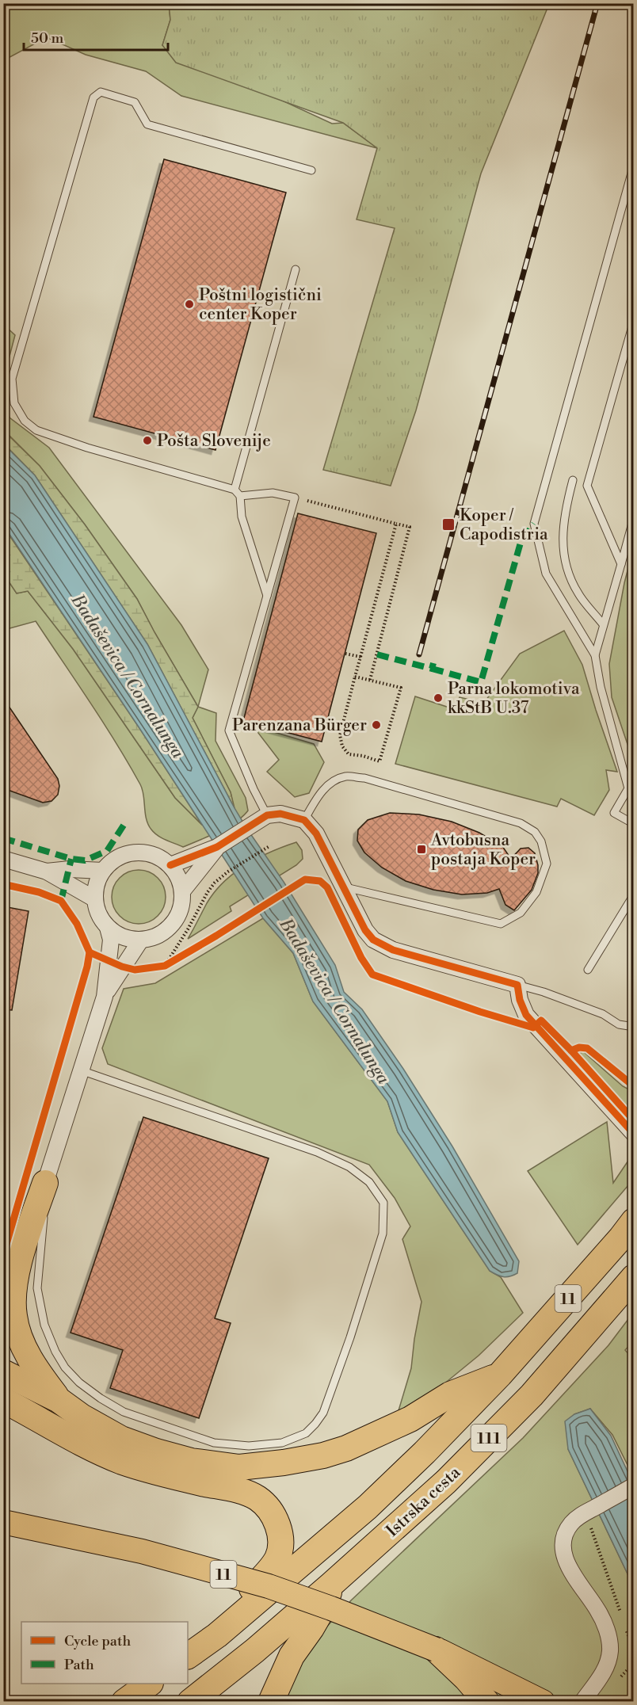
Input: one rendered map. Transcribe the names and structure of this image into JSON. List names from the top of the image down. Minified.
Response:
{"streets":{"highway":["11","111","Istrska cesta"]},"crossings":[["11","Istrska cesta"]],"water":["Badaševica / Cornalunga"],"places":{"other":["Poštni logistični center Koper","Pošta Slovenije","Parna lokomotiva kkStB U.37","Parenzana Bürger"],"transit":["Koper / Capodistria","Avtobusna postaja Koper"]},"legend":["Cycle path","Path"],"scale_bar":"50 m"}
